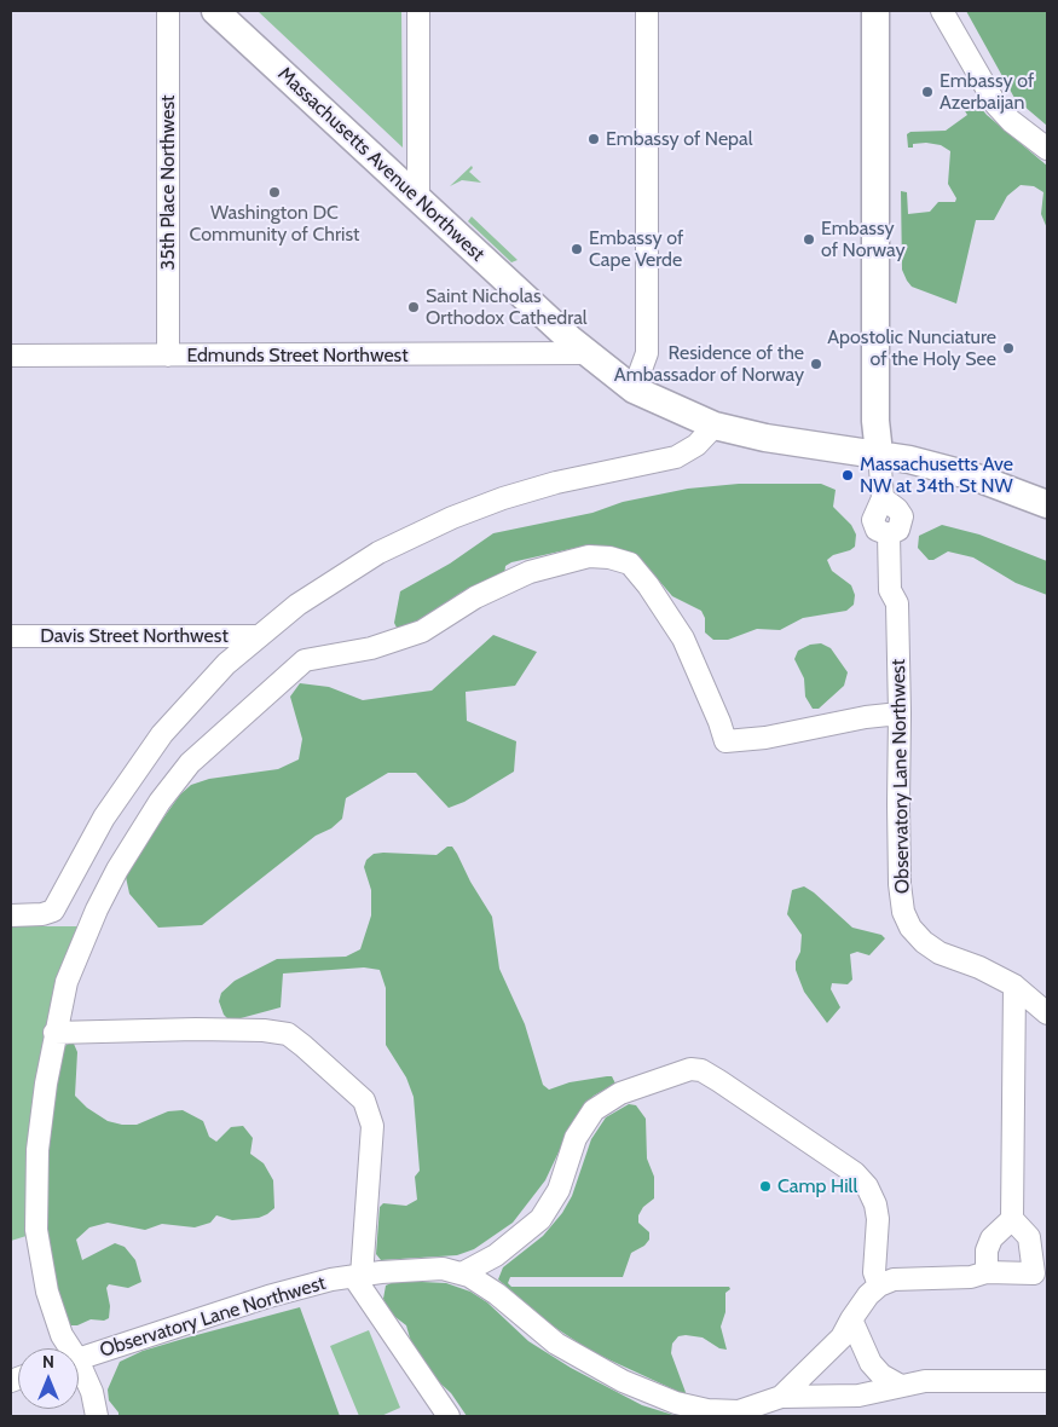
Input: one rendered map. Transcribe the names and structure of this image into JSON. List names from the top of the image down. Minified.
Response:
{"streets":{"main road":["Massachusetts Avenue Northwest"],"street":["35th Place Northwest","Edmunds Street Northwest","Davis Street Northwest","Observatory Lane Northwest"]},"crossings":[["Massachusetts Avenue Northwest","Edmunds Street Northwest"],["Massachusetts Avenue Northwest","Observatory Lane Northwest"],["35th Place Northwest","Edmunds Street Northwest"]],"places":["Embassy of Azerbaijan","Embassy of Nepal","Washington DC Community of Christ","Embassy of Norway","Embassy of Cape Verde","Saint Nicholas Orthodox Cathedral","Apostolic Nunciature of the Holy See","Residence of the Ambassador of Norway","Massachusetts Ave NW at 34th St NW","Camp Hill"],"north":"top"}
